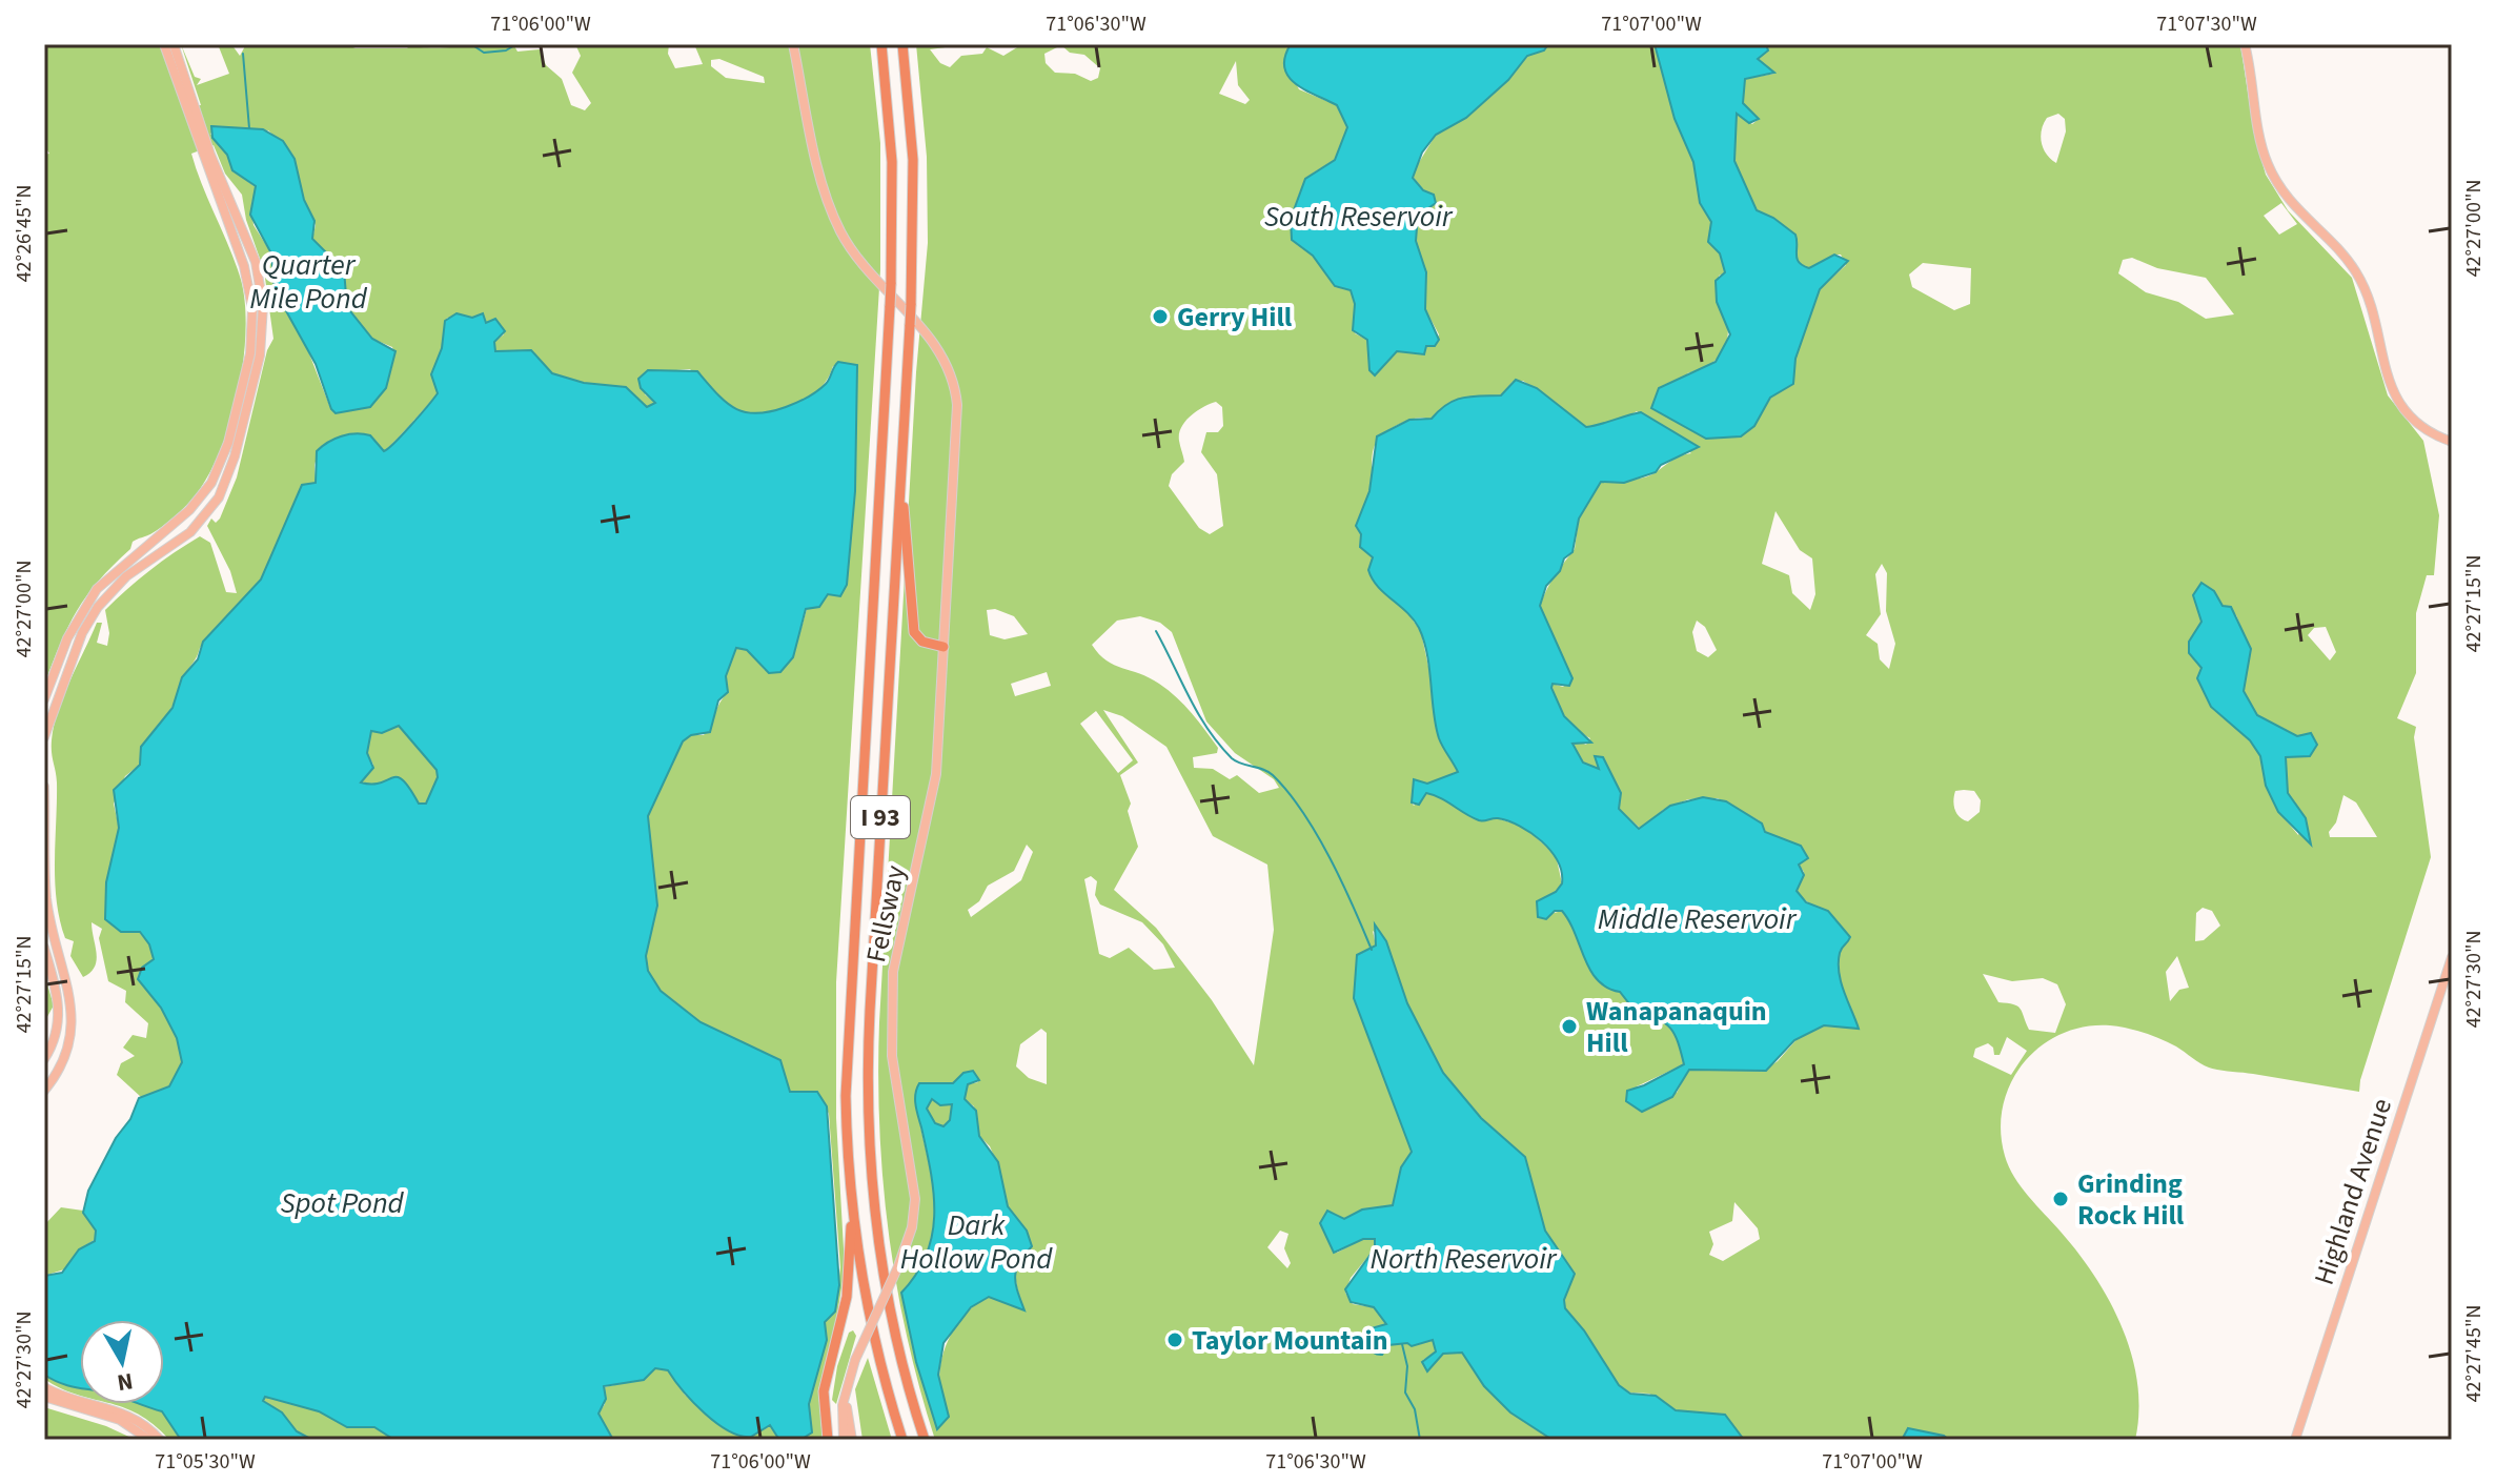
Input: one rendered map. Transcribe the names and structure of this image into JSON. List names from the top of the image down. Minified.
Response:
{"streets":{"highway":["I 93"],"main road":["Fellsway","Highland Avenue"]},"water":["South Reservoir","Quarter Mile Pond","Middle Reservoir","Spot Pond","Dark Hollow Pond","North Reservoir"],"places":["Gerry Hill","Wanapanaquin Hill","Grinding Rock Hill","Taylor Mountain"],"north":"bottom","coordinates":["71°06'00\"W","71°06'30\"W","71°07'00\"W","71°07'30\"W","42°27'00\"N","42°26'45\"N","42°27'15\"N","42°27'30\"N","42°27'45\"N","71°05'30\"W"]}
